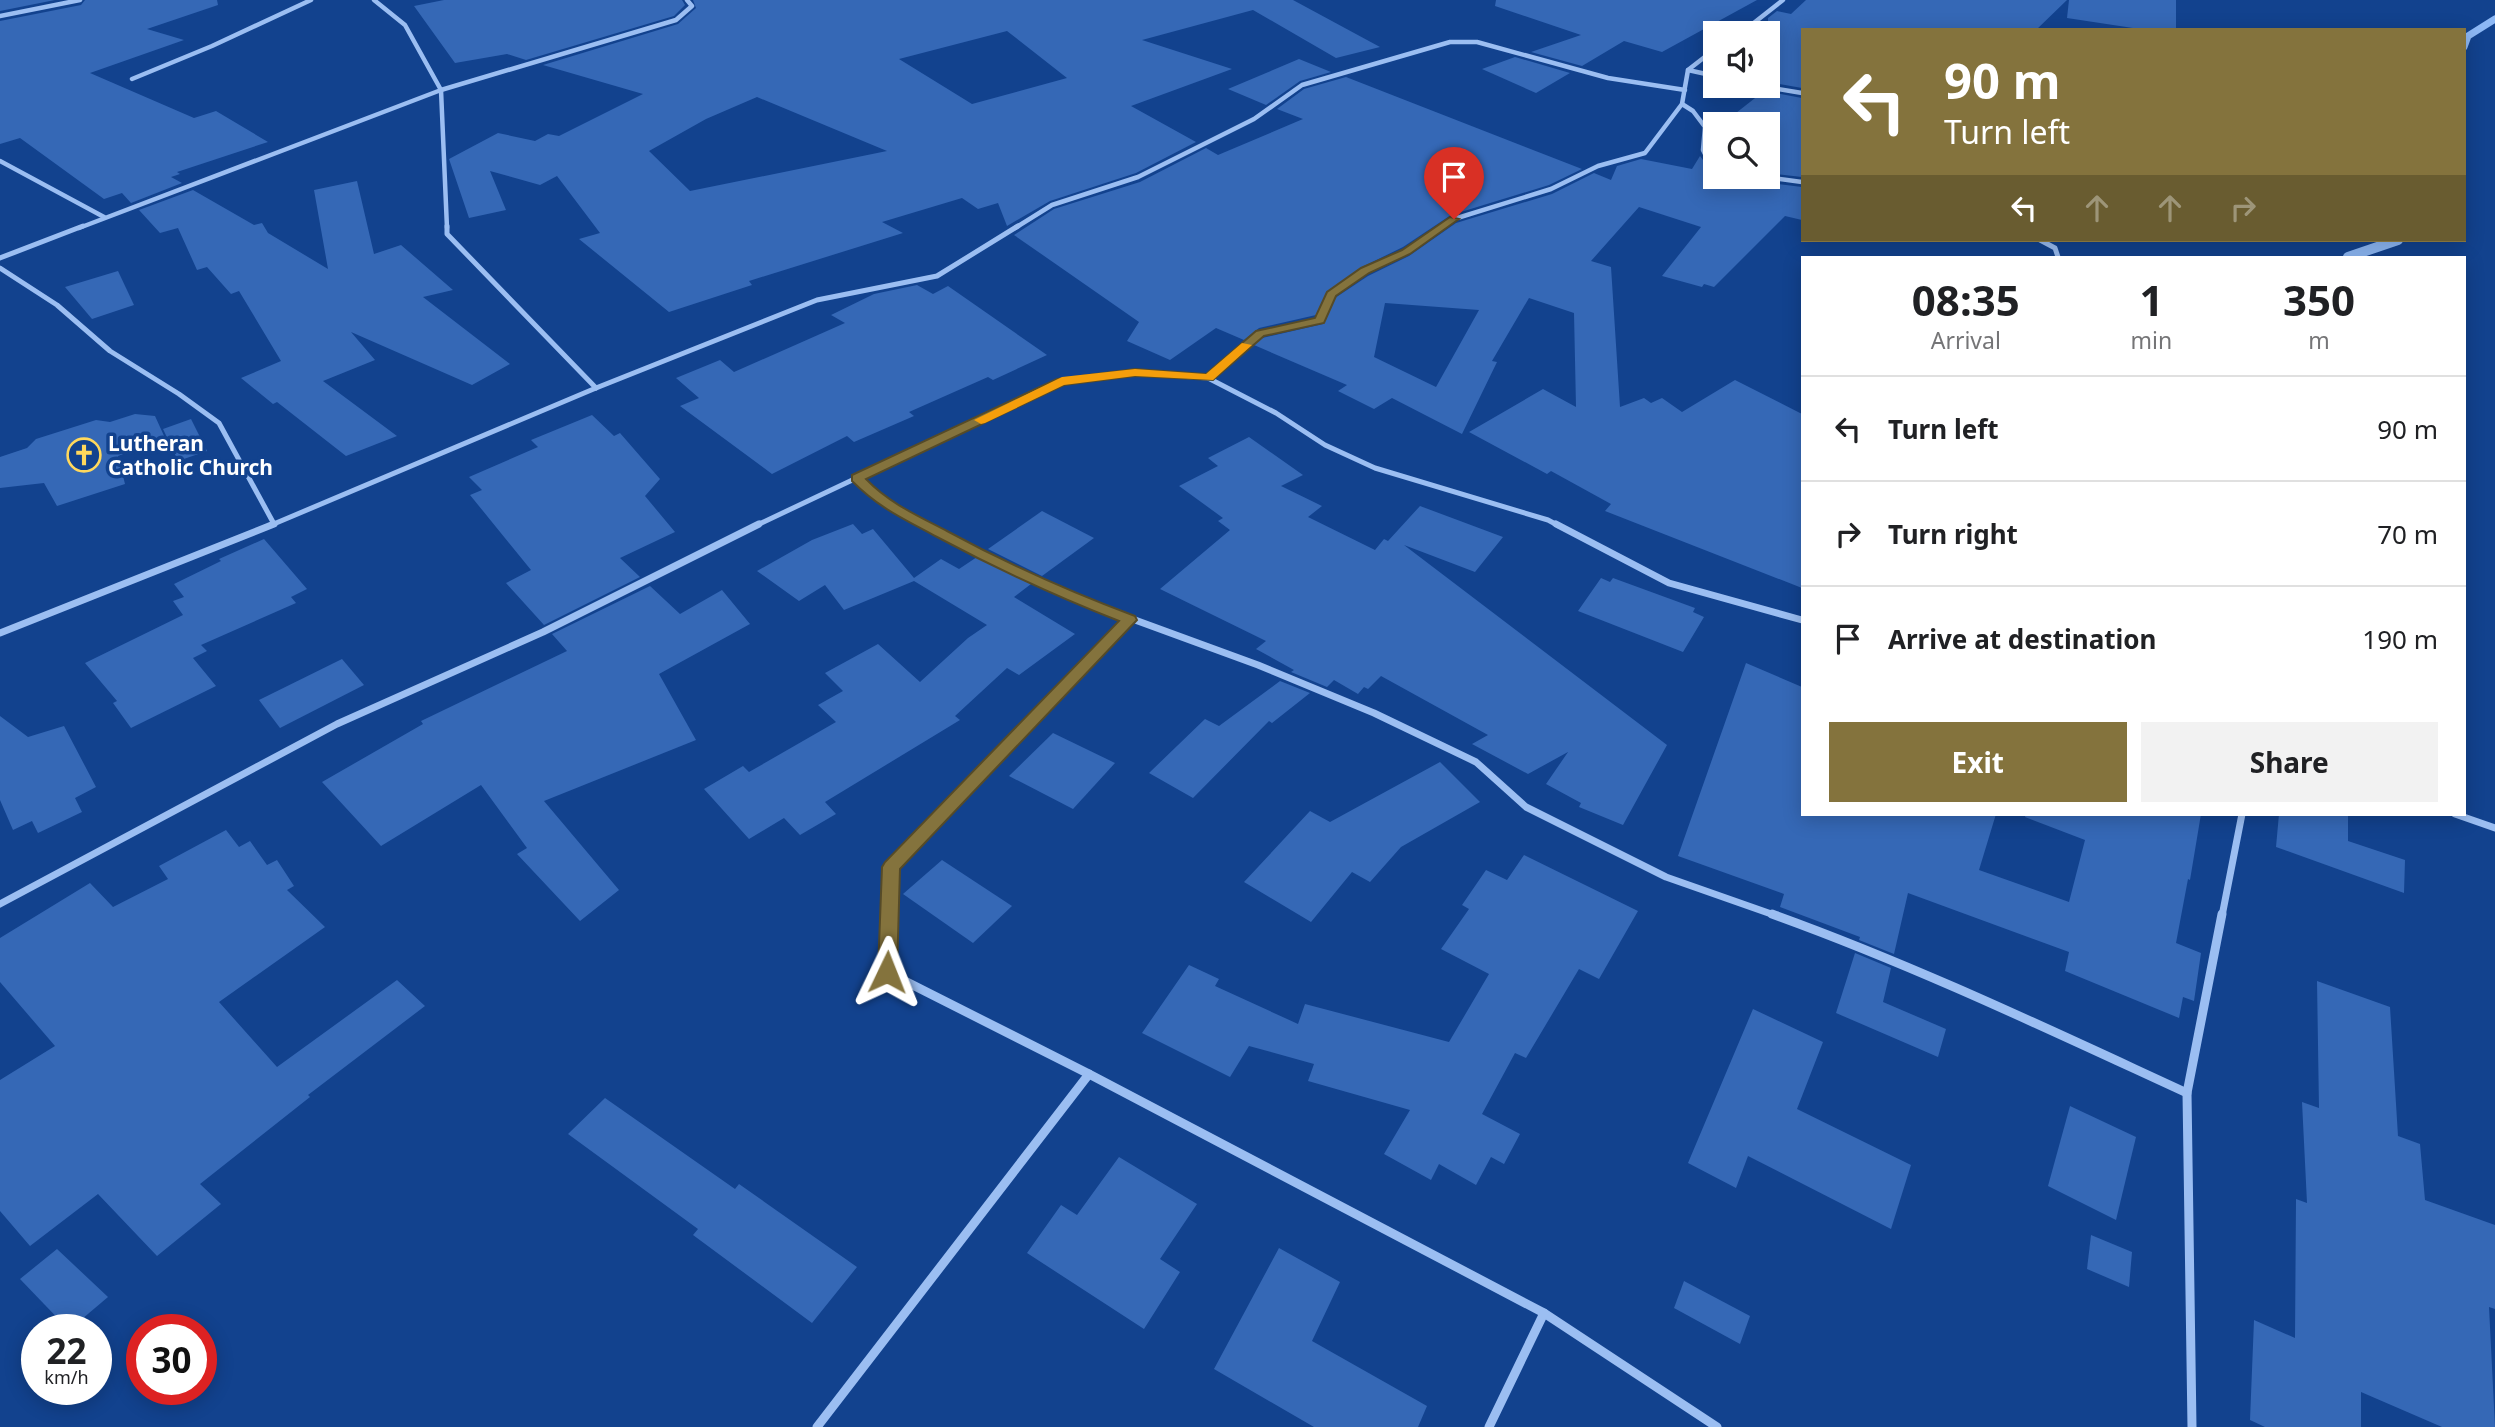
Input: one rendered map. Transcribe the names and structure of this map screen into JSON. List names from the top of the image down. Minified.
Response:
{"places":{"church":["Lutheran Catholic Church"]},"page":{"turn":["90 m","Turn left"],"eta":["08:35","Arrival","1","min","350","m"],"list":[{"name":"Turn left","value":"90 m"},{"name":"Turn right","value":"70 m"},{"name":"Arrive at destination","value":"190 m"}],"buttons":["Exit","Share"],"speed":"22 km/h","limit":"30"}}
